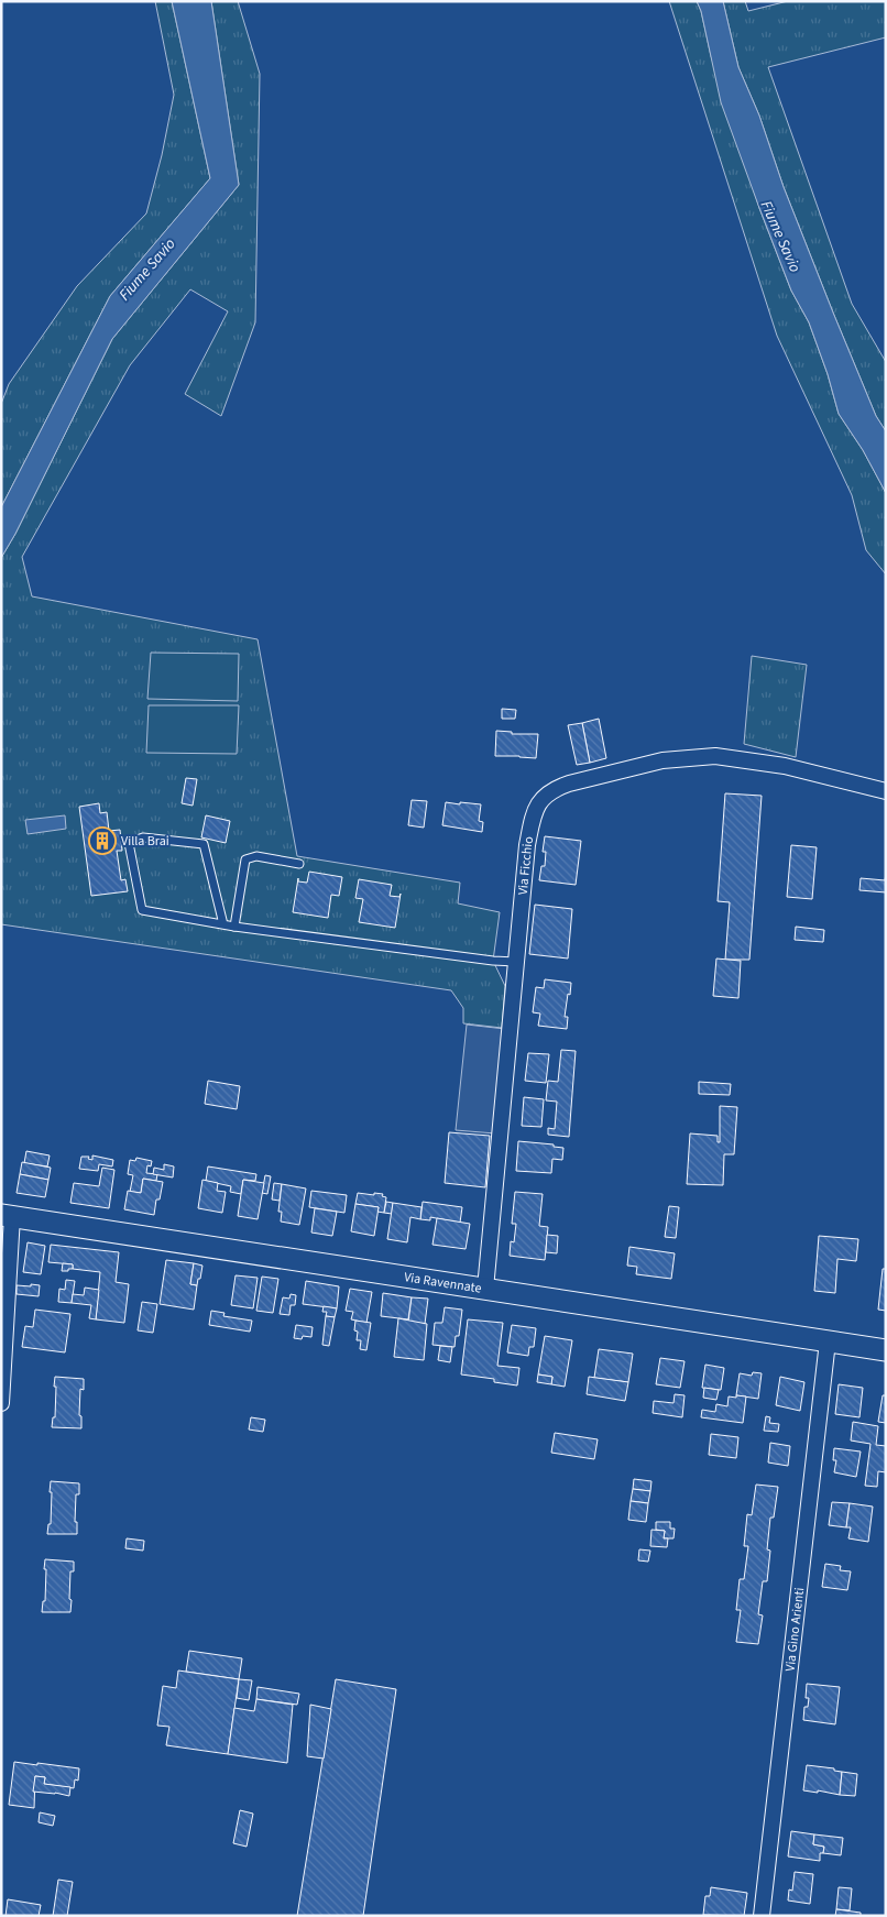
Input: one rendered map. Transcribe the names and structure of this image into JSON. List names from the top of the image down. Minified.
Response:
{"streets":{"main road":["Via Ravennate"],"street":["Via Ficchio","Via Gino Arienti"]},"crossings":[["Via Ficchio","Via Ravennate"],["Via Ravennate","Via Gino Arienti"]],"water":["Fiume Savio"],"places":{"building":["Villa Brai"]}}
